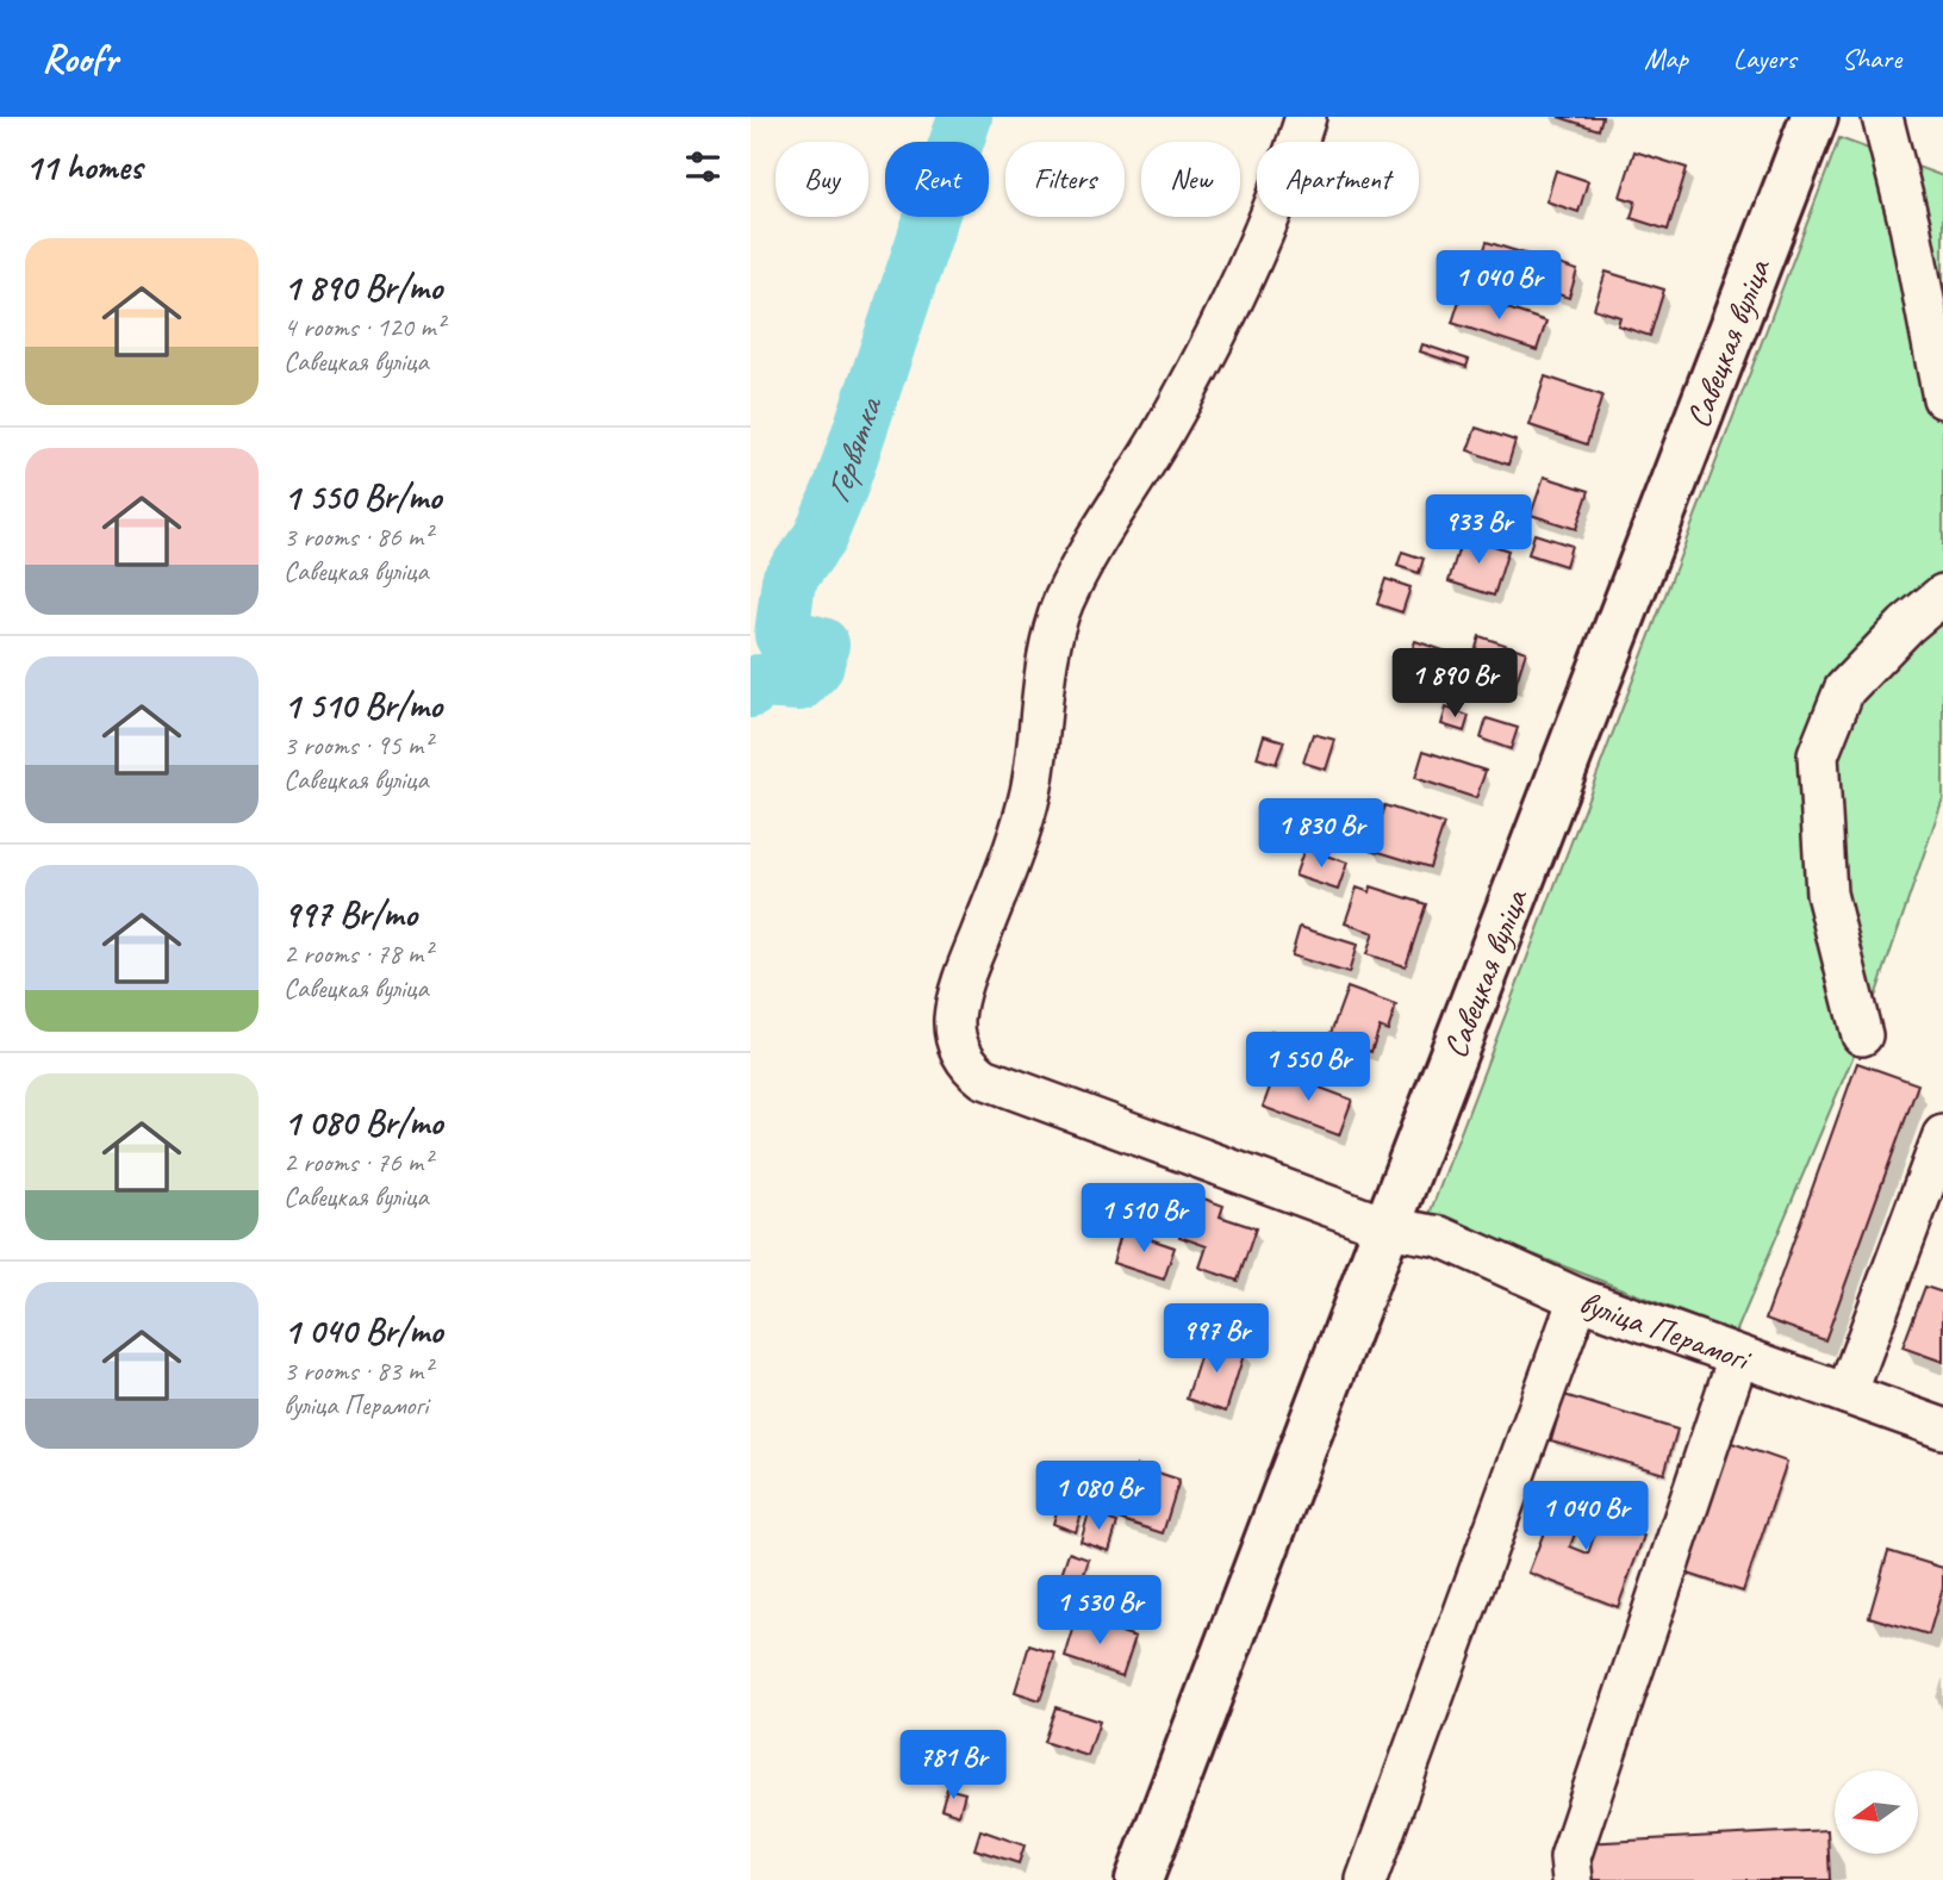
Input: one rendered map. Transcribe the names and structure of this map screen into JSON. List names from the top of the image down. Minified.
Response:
{"streets":{"main road":["Савецкая вуліца"],"street":["вуліца Перамогі"]},"crossings":[["Савецкая вуліца","вуліца Перамогі"]],"water":["Гервятка"],"north":"left","page":{"header":"Roofr","nav":["Map","Layers","Share"],"heading":"11 homes","chip":["Buy","Rent","Filters","New","Apartment"],"list":[{"name":"1 890 Br/mo","note":"4 rooms · 120 m² · Савецкая вуліца"},{"name":"1 550 Br/mo","note":"3 rooms · 86 m² · Савецкая вуліца"},{"name":"1 510 Br/mo","note":"3 rooms · 95 m² · Савецкая вуліца"},{"name":"997 Br/mo","note":"2 rooms · 78 m² · Савецкая вуліца"},{"name":"1 080 Br/mo","note":"2 rooms · 76 m² · Савецкая вуліца"},{"name":"1 040 Br/mo","note":"3 rooms · 83 m² · вуліца Перамогі"}],"price":["1 040 Br","933 Br","1 890 Br","1 830 Br","1 550 Br","1 510 Br","997 Br","1 080 Br","1 040 Br","1 530 Br","781 Br"]}}
